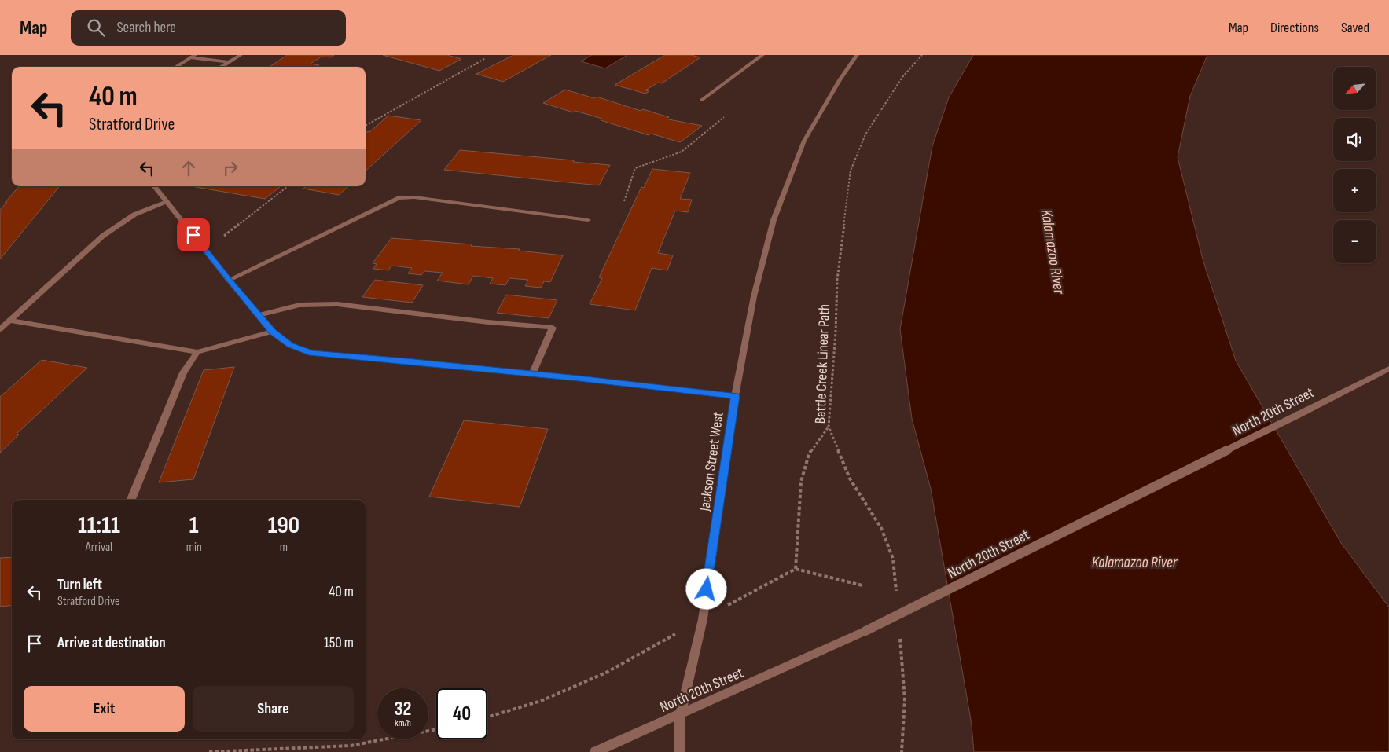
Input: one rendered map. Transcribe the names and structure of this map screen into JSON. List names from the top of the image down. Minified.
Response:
{"streets":{"street":["North 20th Street","Jackson Street West"],"path":["Battle Creek Linear Path"]},"crossings":[["North 20th Street","Jackson Street West"]],"water":["Kalamazoo River"],"north":"bottom left","page":{"header":"Map","search":"Search here","nav":["Map","Directions","Saved"],"map_buttons":["+","−"],"turn":["40 m","Stratford Drive"],"eta":["11:11","Arrival","1","min","190","m"],"list":[{"name":"Turn left","note":"Stratford Drive","value":"40 m"},{"name":"Arrive at destination","value":"150 m"}],"buttons":["Exit","Share"],"speed":"32 km/h","limit":"40"}}
